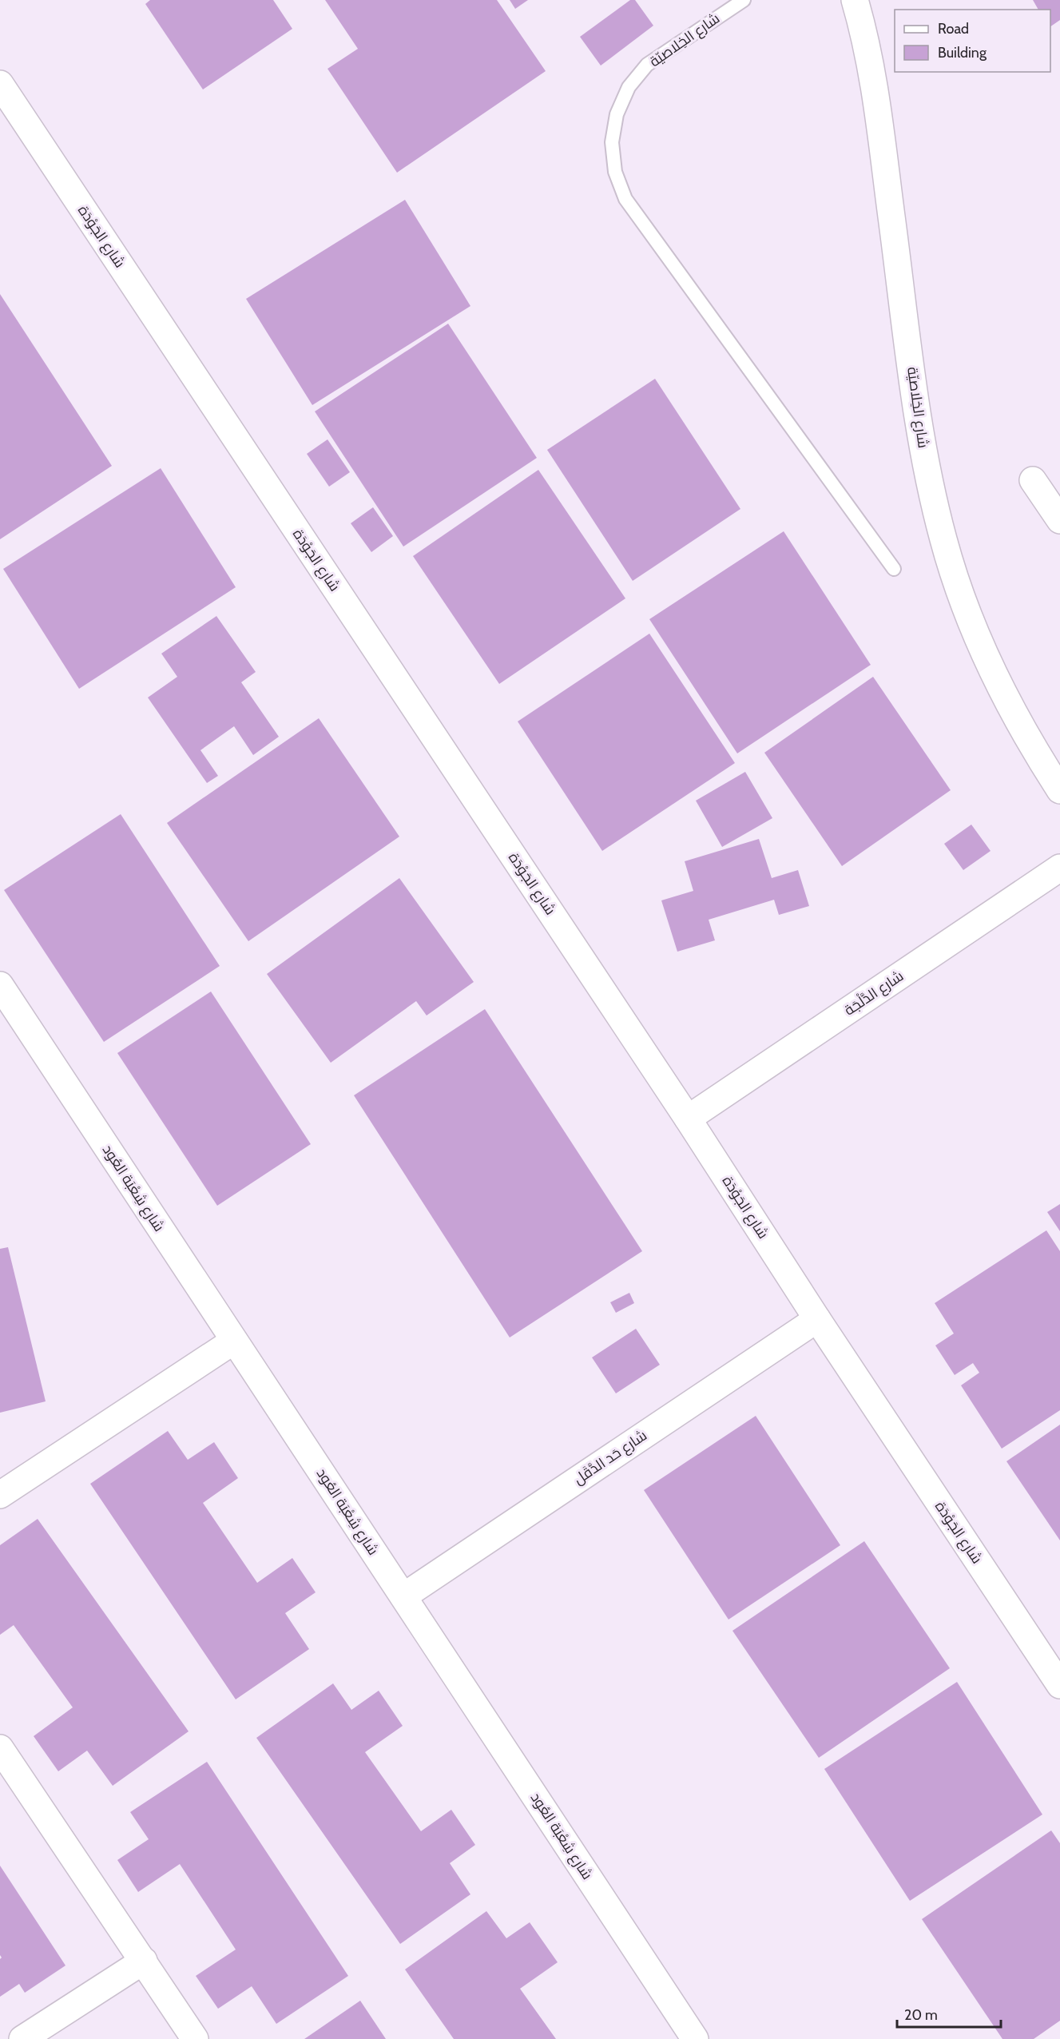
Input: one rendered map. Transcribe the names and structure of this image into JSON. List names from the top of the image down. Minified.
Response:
{"streets":{"street":["شارع الخِلاصيّة","شارع الجَوْدَة","شارع الدَّلْجَة","شارع شِعْبَة العُود","شارع حَد الدَّقَل"]},"crossings":[["شارع الجَوْدَة","شارع الدَّلْجَة"],["شارع الجَوْدَة","شارع حَد الدَّقَل"],["شارع شِعْبَة العُود","شارع حَد الدَّقَل"]],"legend":["Road","Building"],"scale_bar":"20 m"}
